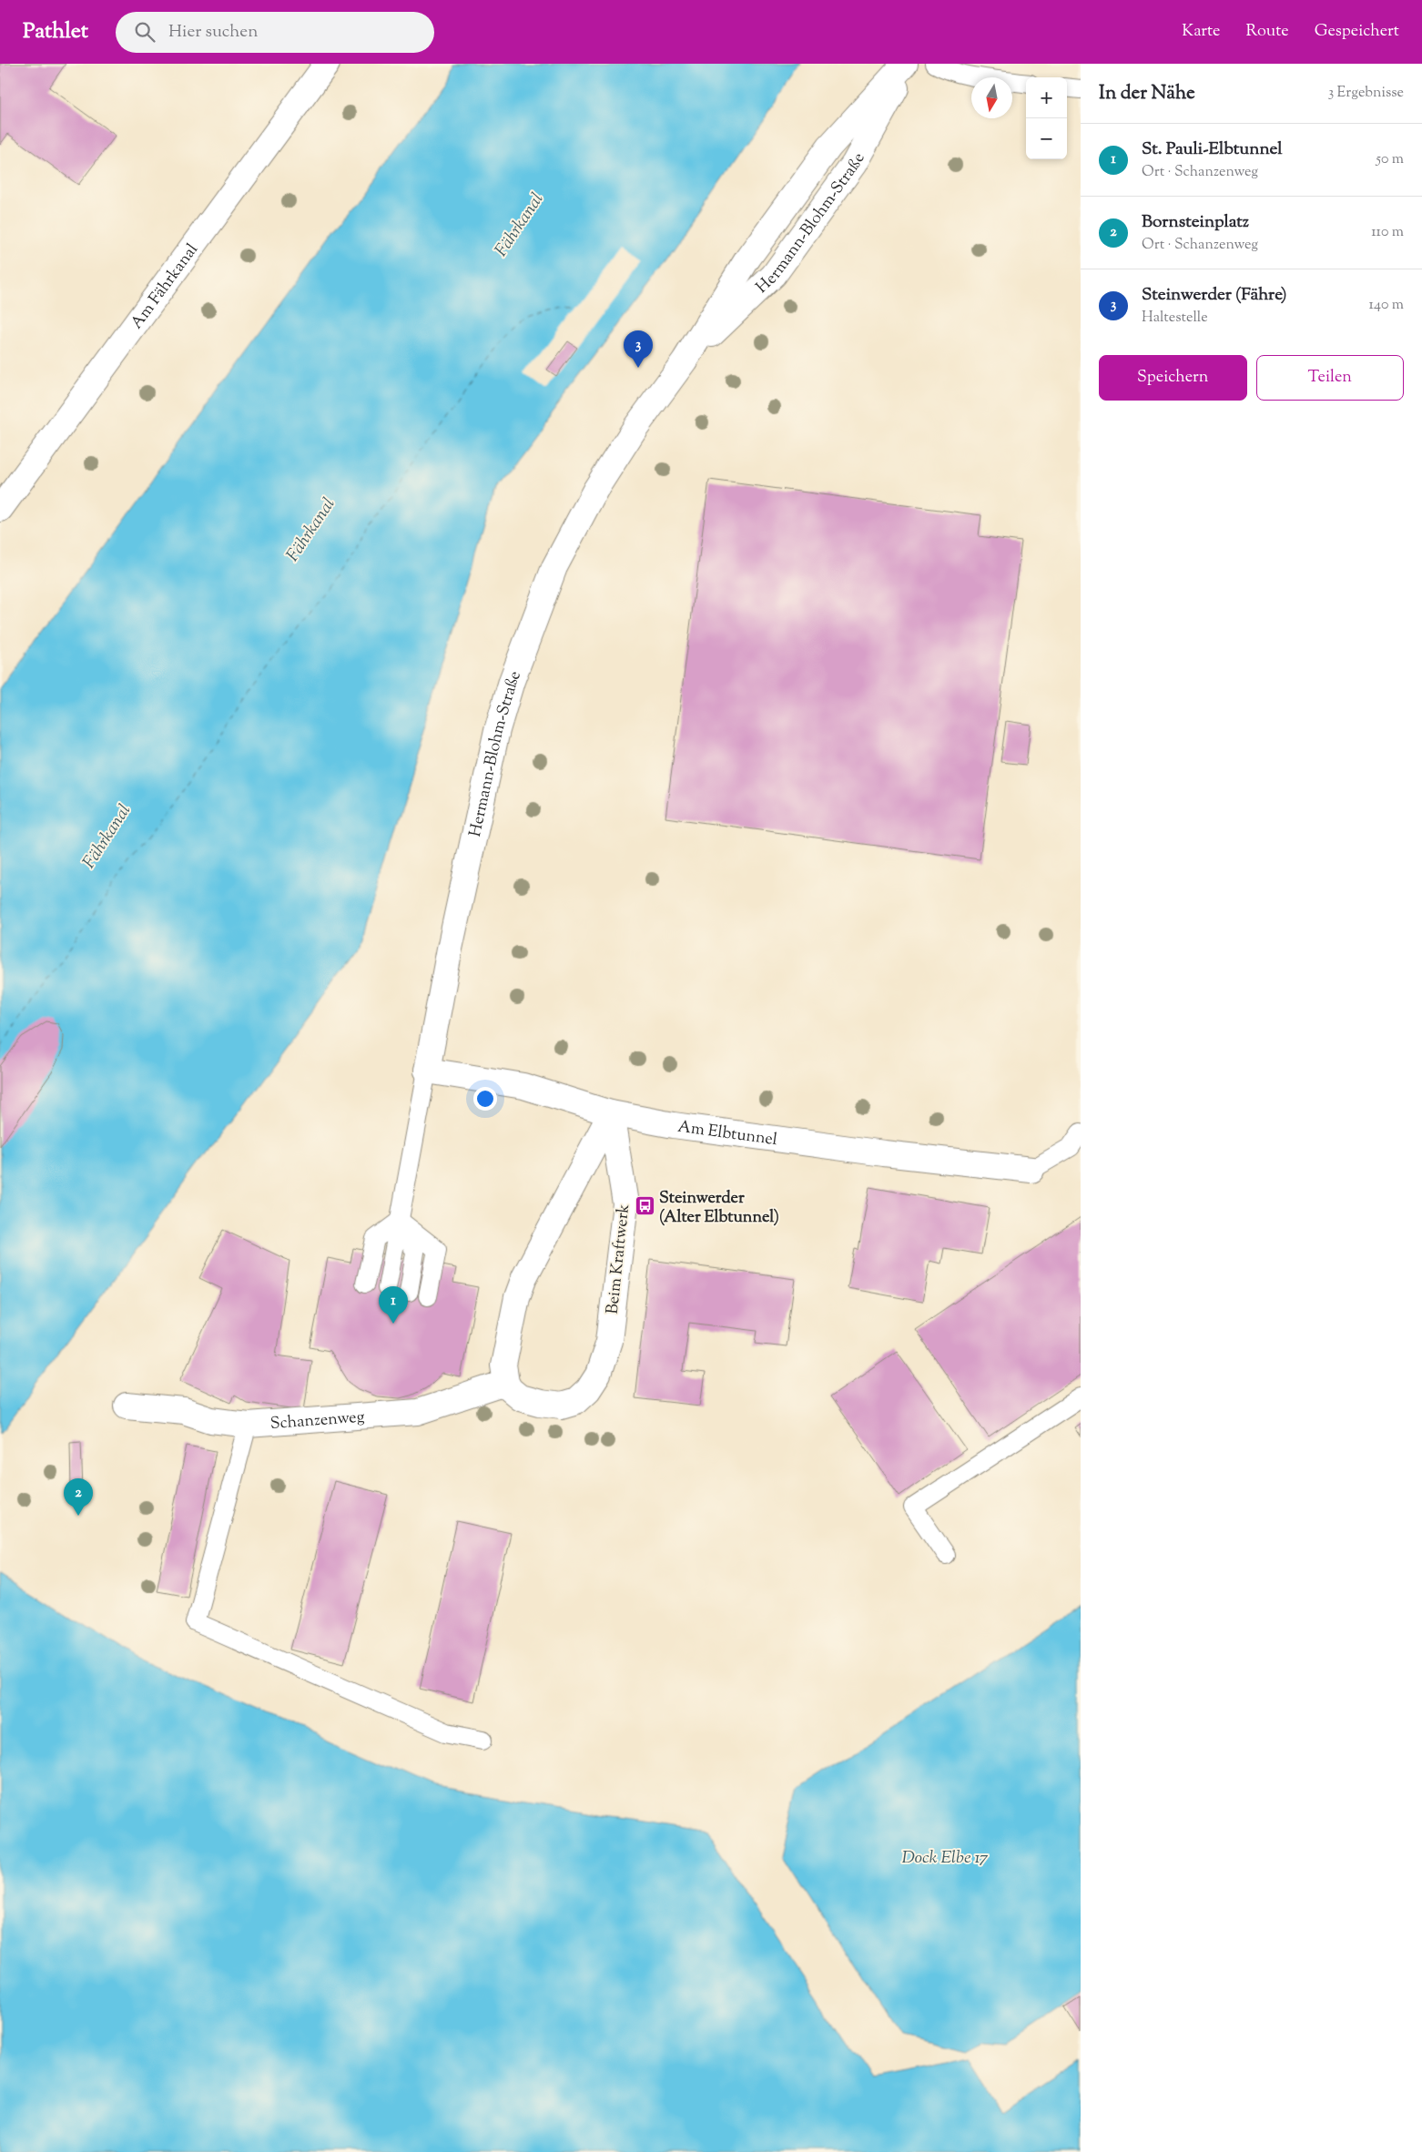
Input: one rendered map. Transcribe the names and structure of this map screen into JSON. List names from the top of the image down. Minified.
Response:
{"streets":{"street":["Hermann-Blohm-Straße","Am Fährkanal","Am Elbtunnel","Beim Kraftwerk","Schanzenweg"]},"crossings":[["Hermann-Blohm-Straße","Am Elbtunnel"],["Am Elbtunnel","Beim Kraftwerk"],["Beim Kraftwerk","Schanzenweg"]],"water":["Fährkanal","Dock Elbe 17"],"places":{"bus stop":["Steinwerder (Alter Elbtunnel)"]},"north":"bottom","page":{"header":"Pathlet","search":"Hier suchen","nav":["Karte","Route","Gespeichert"],"heading":["In der Nähe","3 Ergebnisse"],"map_buttons":["+","−"],"list":[{"mark":"1","name":"St. Pauli-Elbtunnel","note":"Ort · Schanzenweg","value":"50 m"},{"mark":"2","name":"Bornsteinplatz","note":"Ort · Schanzenweg","value":"110 m"},{"mark":"3","name":"Steinwerder (Fähre)","note":"Haltestelle","value":"140 m"}],"pins":["3","1","2"],"buttons":["Speichern","Teilen"]}}
